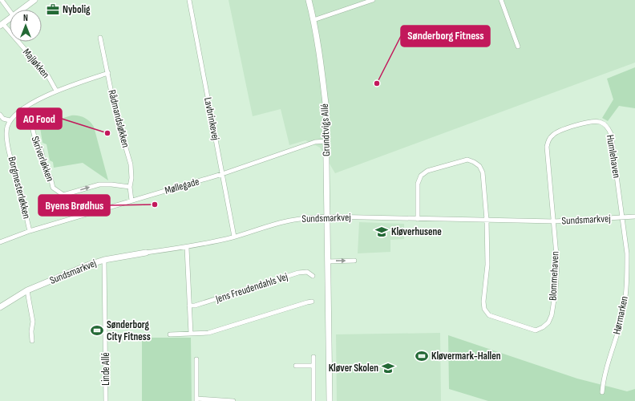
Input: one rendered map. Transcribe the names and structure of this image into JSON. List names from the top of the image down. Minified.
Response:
{"streets":{"street":["Majløkken","Rådmandsløkken","Lavbrinkevej","Grundtvigs Allé","Humlehaven","Skriverløkken","Møllegade","Borgmesterløkken","Sundsmarkvej","Blommehaven","Jens Freudendahls Vej","Hørmarken","Linde Allé"]},"crossings":[["Rådmandsløkken","Skriverløkken"],["Rådmandsløkken","Møllegade"],["Lavbrinkevej","Møllegade"],["Lavbrinkevej","Sundsmarkvej"],["Grundtvigs Allé","Møllegade"],["Grundtvigs Allé","Sundsmarkvej"],["Humlehaven","Sundsmarkvej"],["Humlehaven","Blommehaven"],["Humlehaven","Hørmarken"],["Møllegade","Borgmesterløkken"],["Sundsmarkvej","Blommehaven"],["Sundsmarkvej","Hørmarken"],["Sundsmarkvej","Linde Allé"]],"places":{"office":["Nybolig"],"other":["Sønderborg Fitness","AO Food","Byens Brødhus"],"school or university":["Kløverhusene","Kløver Skolen"],"sports":["Sønderborg City Fitness","Kløvermark-Hallen"]},"north":"top"}
